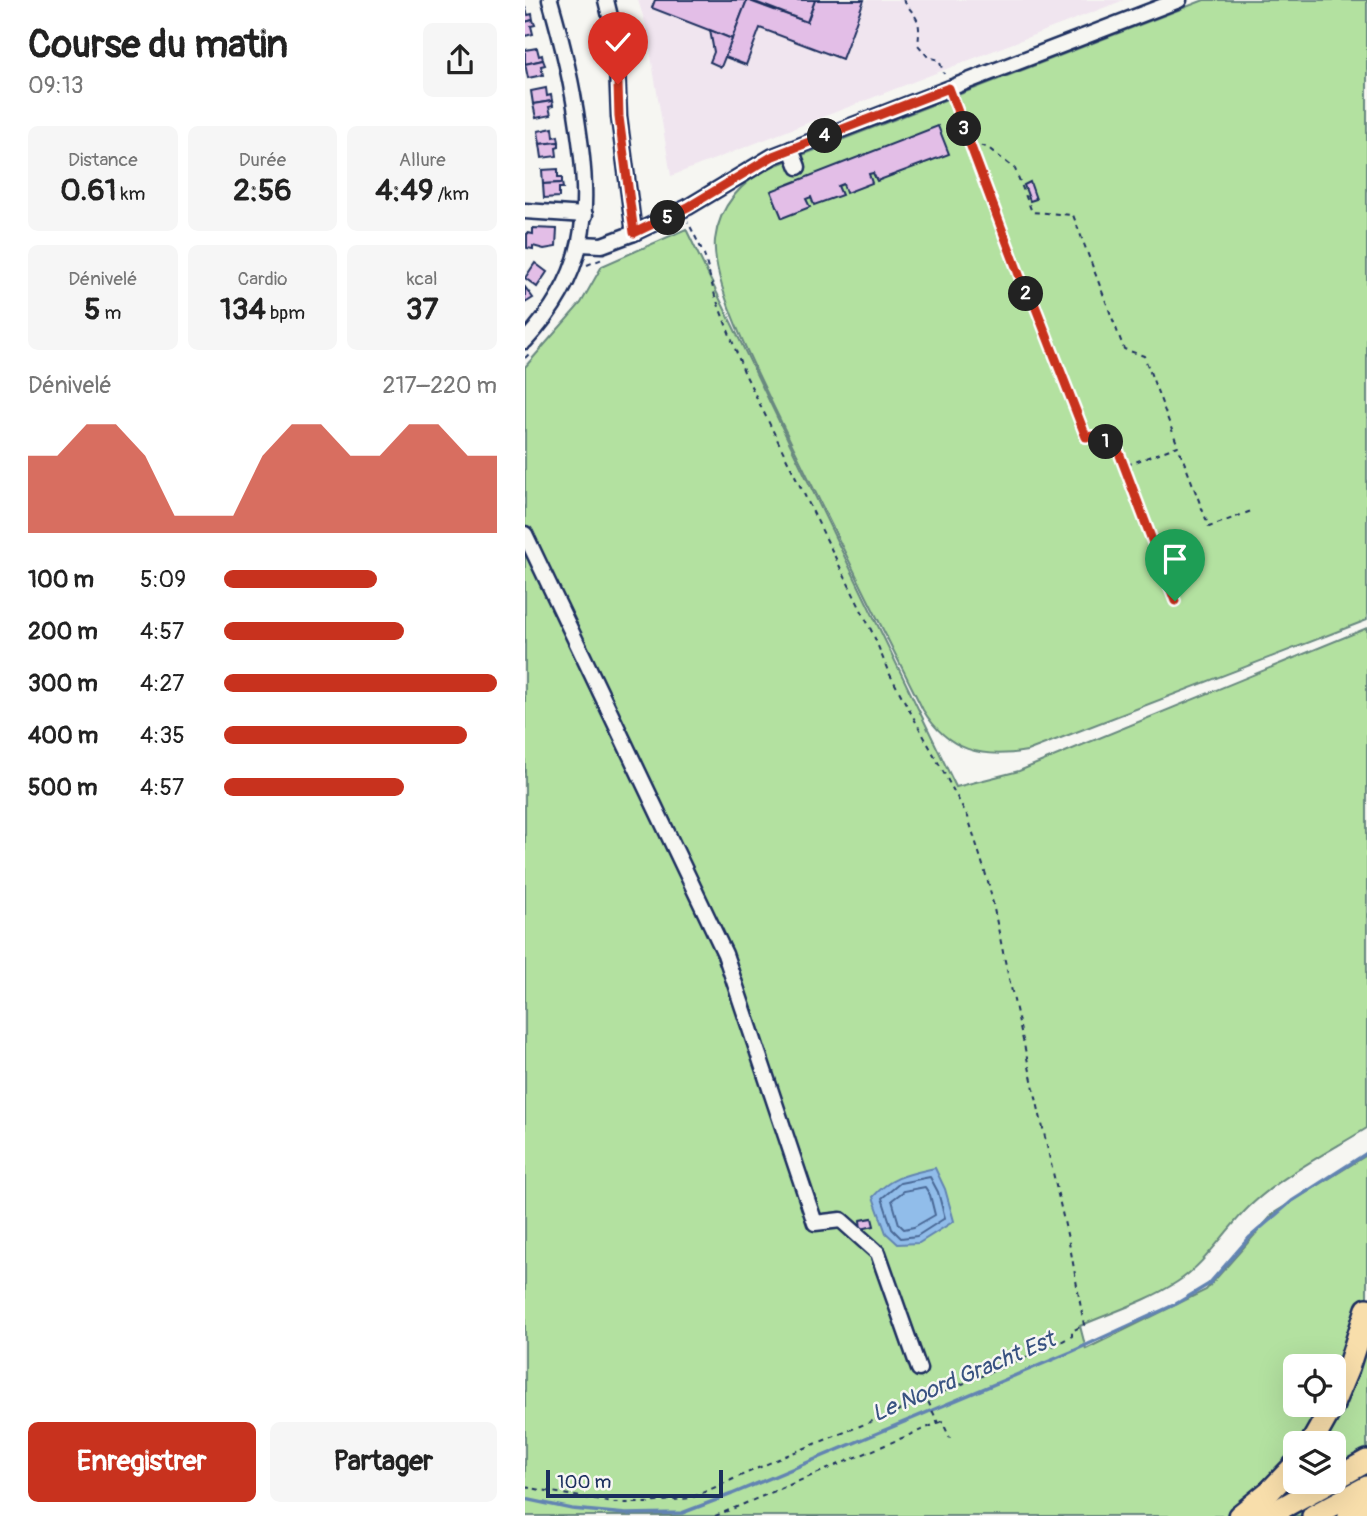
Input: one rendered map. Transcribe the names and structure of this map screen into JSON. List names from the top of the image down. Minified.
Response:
{"water":["Le Noord Gracht Est"],"scale_bar":"100 m","page":{"heading":["Course du matin","09:13"],"pins":["3","4","5","2","1"],"stats":[["Distance","0.61 km"],["Durée","2:56"],["Allure","4:49 /km"],["Dénivelé","5 m"],["Cardio","134 bpm"],["kcal","37"]],"chart":["Dénivelé","217–220 m"],"list":[{"name":"100 m","note":"5:09"},{"name":"200 m","note":"4:57"},{"name":"300 m","note":"4:27"},{"name":"400 m","note":"4:35"},{"name":"500 m","note":"4:57"}],"buttons":["Enregistrer","Partager"],"scale":"100 m"}}
